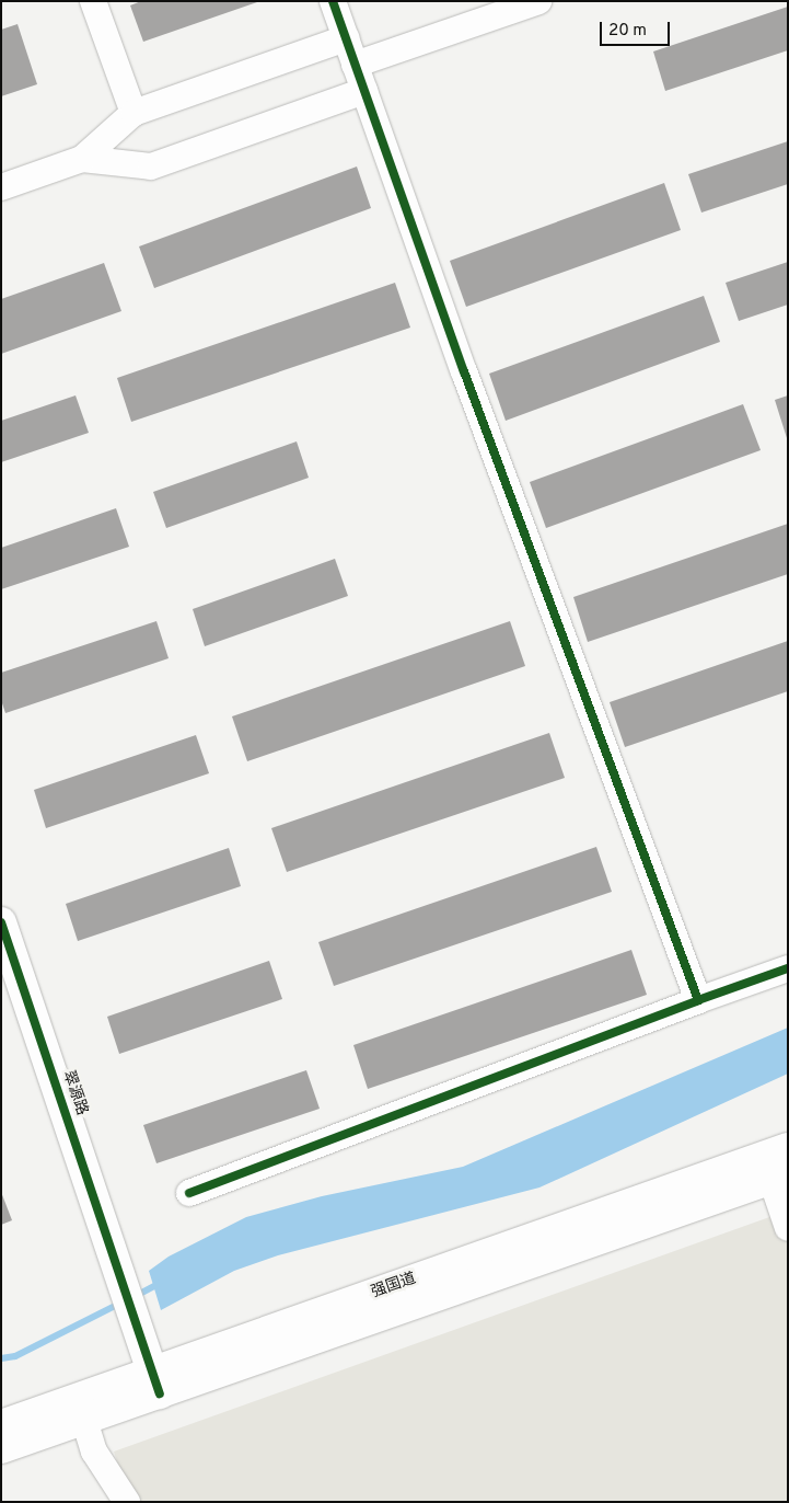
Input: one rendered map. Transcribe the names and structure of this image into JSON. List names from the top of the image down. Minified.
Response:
{"streets":{"main road":["翠源路","强国道"]},"crossings":[["翠源路","强国道"]],"scale_bar":"20 m"}
